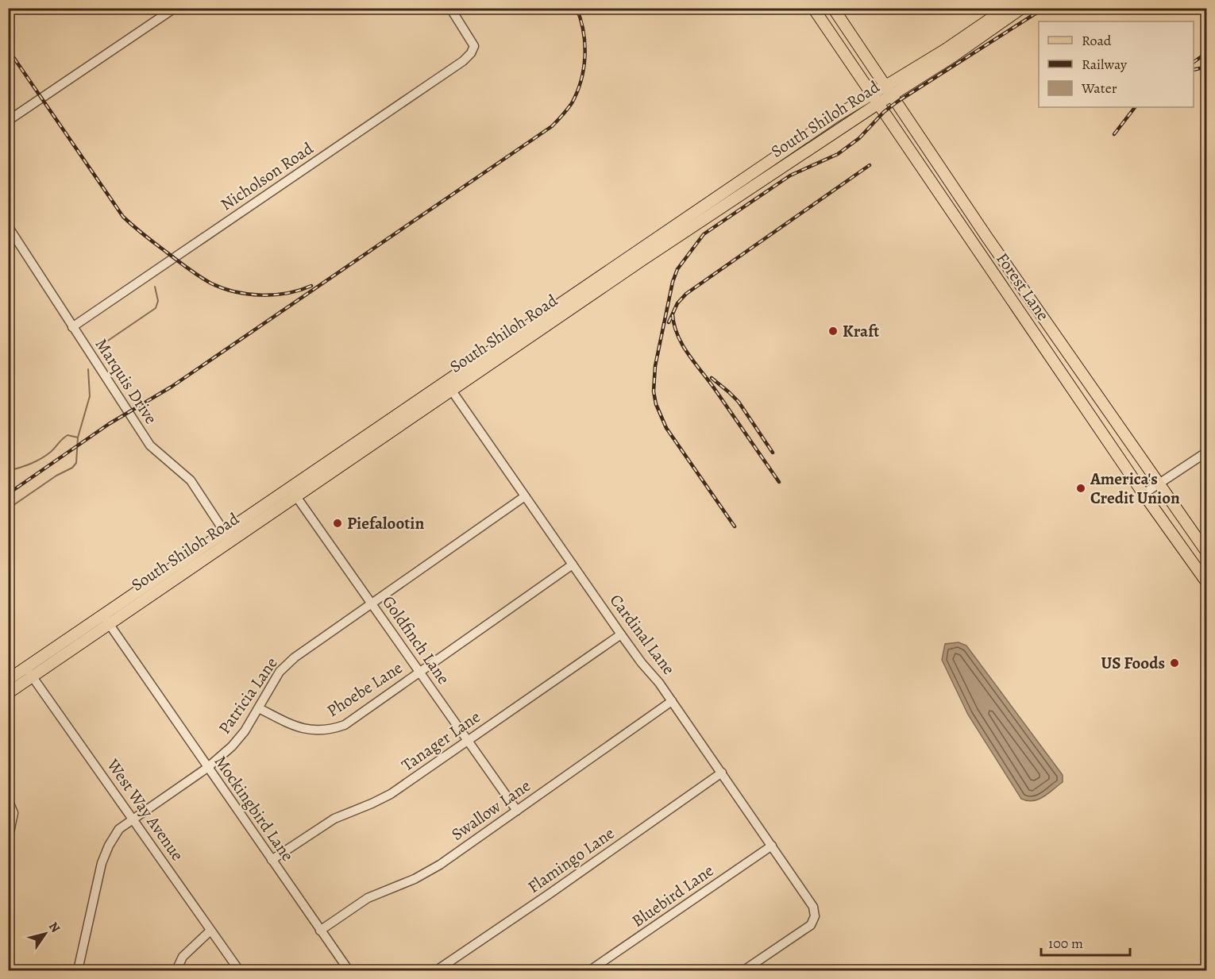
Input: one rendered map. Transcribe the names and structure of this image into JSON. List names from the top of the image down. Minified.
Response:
{"streets":{"main road":["South Shiloh Road","Forest Lane"],"street":["Nicholson Road","Marquis Drive","Cardinal Lane","Goldfinch Lane","Phoebe Lane","Patricia Lane","Tanager Lane","Mockingbird Lane","West Way Avenue","Swallow Lane","Flamingo Lane","Bluebird Lane"]},"crossings":[["South Shiloh Road","Forest Lane"],["South Shiloh Road","Marquis Drive"],["South Shiloh Road","Cardinal Lane"],["South Shiloh Road","Goldfinch Lane"],["South Shiloh Road","Mockingbird Lane"],["South Shiloh Road","West Way Avenue"],["Nicholson Road","Marquis Drive"],["Cardinal Lane","Phoebe Lane"],["Cardinal Lane","Patricia Lane"],["Cardinal Lane","Tanager Lane"],["Cardinal Lane","Swallow Lane"],["Cardinal Lane","Flamingo Lane"],["Cardinal Lane","Bluebird Lane"],["Goldfinch Lane","Phoebe Lane"],["Goldfinch Lane","Patricia Lane"],["Goldfinch Lane","Tanager Lane"],["Goldfinch Lane","Swallow Lane"],["Phoebe Lane","Patricia Lane"],["Patricia Lane","Mockingbird Lane"],["Patricia Lane","West Way Avenue"],["Tanager Lane","Mockingbird Lane"],["Mockingbird Lane","Swallow Lane"]],"places":["Kraft","America's Credit Union","Piefalootin","US Foods"],"legend":["Road","Railway","Water"],"scale_bar":"100 m","north":"top right"}
